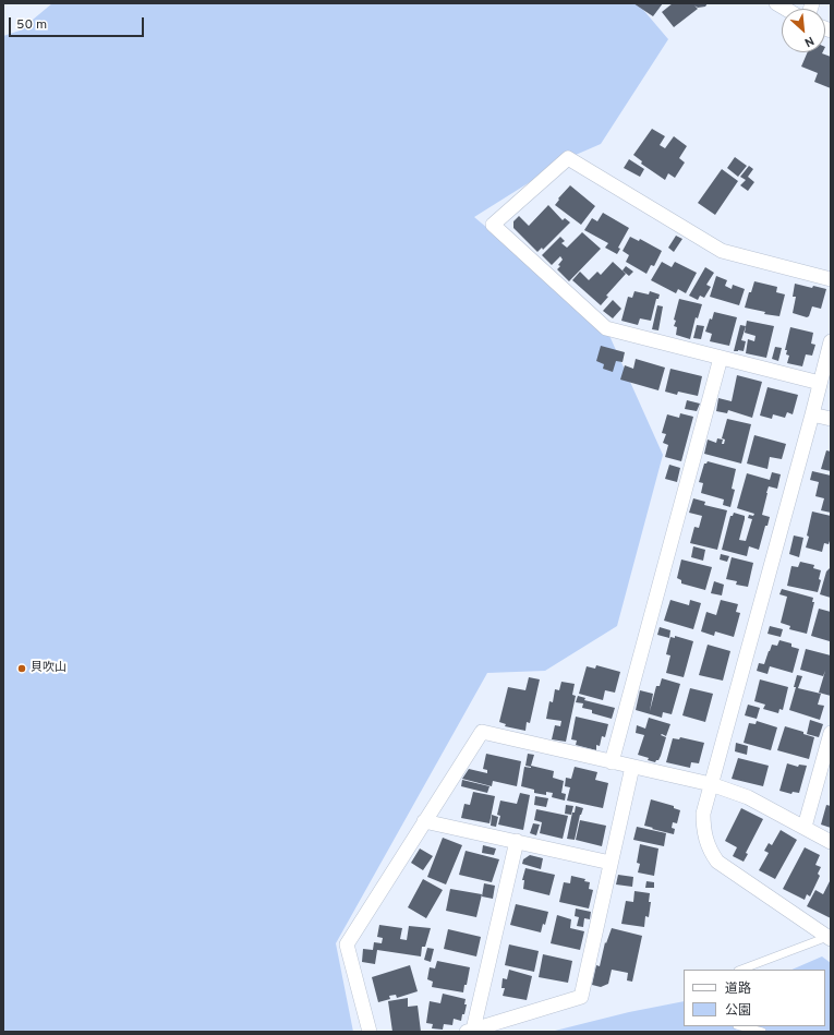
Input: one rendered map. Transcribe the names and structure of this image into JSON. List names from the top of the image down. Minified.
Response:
{"places":["貝吹山"],"legend":["道路","公園"],"scale_bar":"50 m","north":"bottom right"}
